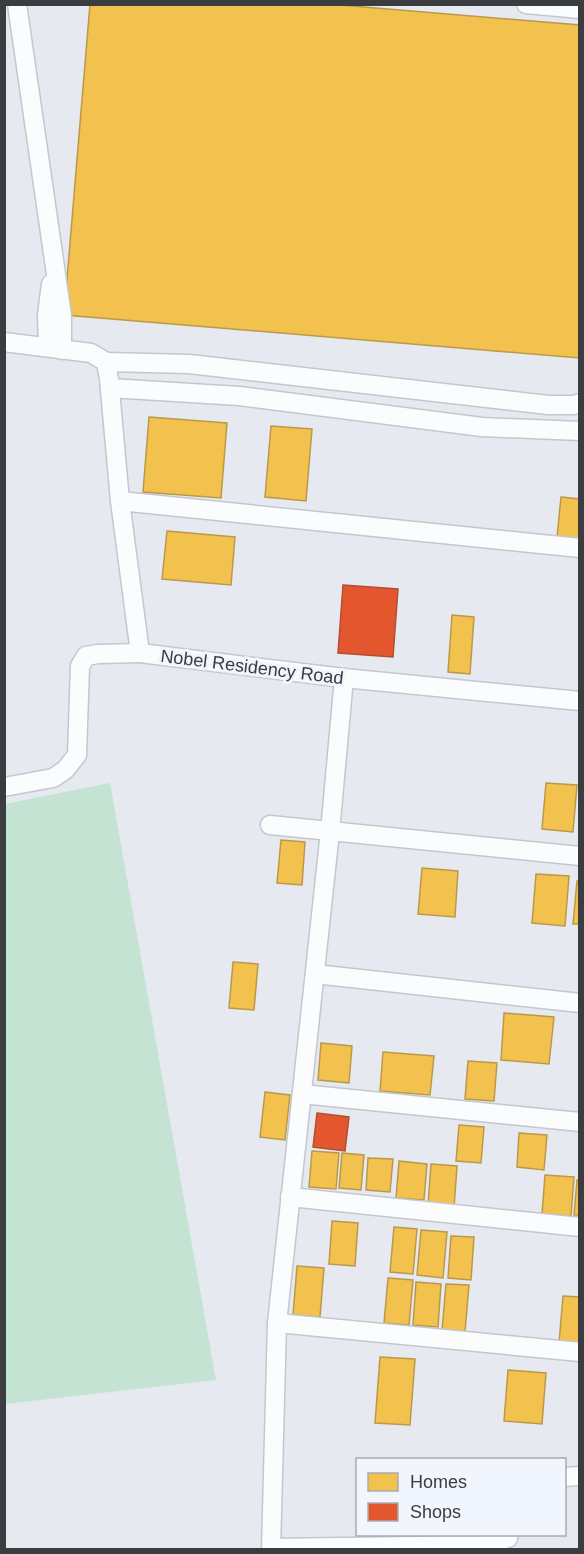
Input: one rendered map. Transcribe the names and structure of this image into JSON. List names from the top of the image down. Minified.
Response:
{"streets":{"street":["Nobel Residency Road"]},"legend":["Homes","Shops"]}
